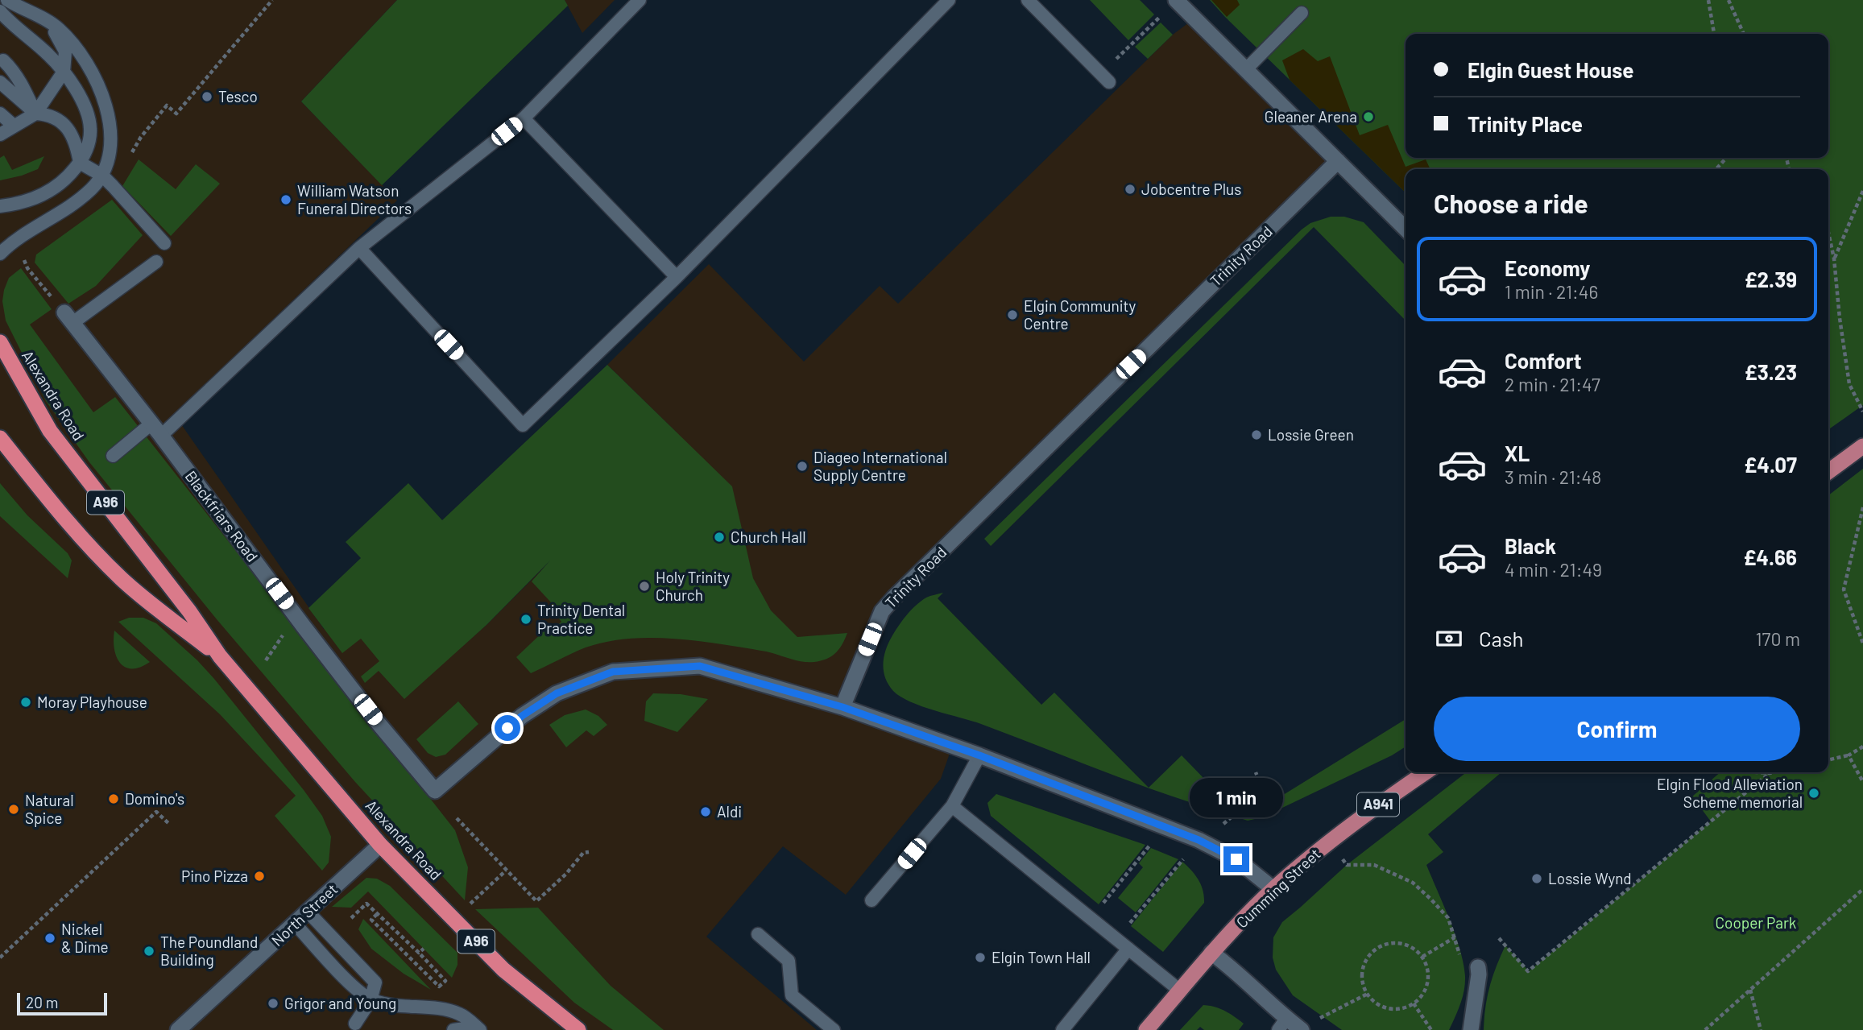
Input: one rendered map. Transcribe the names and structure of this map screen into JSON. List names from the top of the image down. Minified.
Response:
{"streets":{"highway":["Alexandra Road","A96"],"main road":["A941","Cumming Street"],"street":["Trinity Road","Blackfriars Road","North Street"]},"crossings":[["Trinity Road","Blackfriars Road"],["Alexandra Road","North Street"]],"parks":["Cooper Park"],"places":["Tesco","Gleaner Arena","Jobcentre Plus","William Watson Funeral Directors","Elgin Community Centre","Lossie Green","Diageo International Supply Centre","Church Hall","Holy Trinity Church","Trinity Dental Practice","Moray Playhouse","Elgin Flood Alleviation Scheme memorial","Domino's","Natural Spice","Aldi","Pino Pizza","Lossie Wynd","Nickel & Dime","The Poundland Building","Elgin Town Hall","Grigor and Young"],"scale_bar":"20 m","page":{"banner":["Elgin Guest House","Trinity Place"],"heading":"Choose a ride","list":[{"name":"Economy","note":"1 min · 21:46","value":"£2.39"},{"name":"Comfort","note":"2 min · 21:47","value":"£3.23"},{"name":"XL","note":"3 min · 21:48","value":"£4.07"},{"name":"Black","note":"4 min · 21:49","value":"£4.66"}],"pay":["Cash","170 m"],"buttons":"Confirm","bubble":"1 min","scale":"20 m"}}
